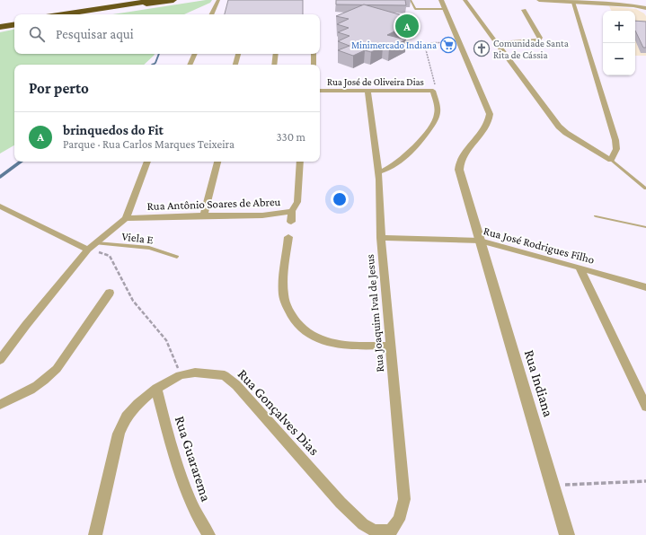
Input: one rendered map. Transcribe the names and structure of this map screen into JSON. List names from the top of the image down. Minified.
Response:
{"streets":{"street":["Rua José de Oliveira Dias","Rua Antônio Soares de Abreu","Rua José Rodrigues Filho","Rua Joaquim Ival de Jesus","Rua Indiana","Rua Gonçalves Dias","Rua Guararema"],"lane":["Viela E"]},"crossings":[["Rua José de Oliveira Dias","Rua Joaquim Ival de Jesus"],["Rua José Rodrigues Filho","Rua Joaquim Ival de Jesus"],["Rua José Rodrigues Filho","Rua Indiana"],["Rua Joaquim Ival de Jesus","Rua Gonçalves Dias"],["Rua Gonçalves Dias","Rua Guararema"]],"places":{"supermarket":["Minimercado Indiana"],"church":["Comunidade Santa Rita de Cássia"]},"page":{"map_buttons":["+","−"],"pins":"A","search":"Pesquisar aqui","heading":"Por perto","list":[{"mark":"A","name":"brinquedos do Fit","note":"Parque · Rua Carlos Marques Teixeira","value":"330 m"}]}}
